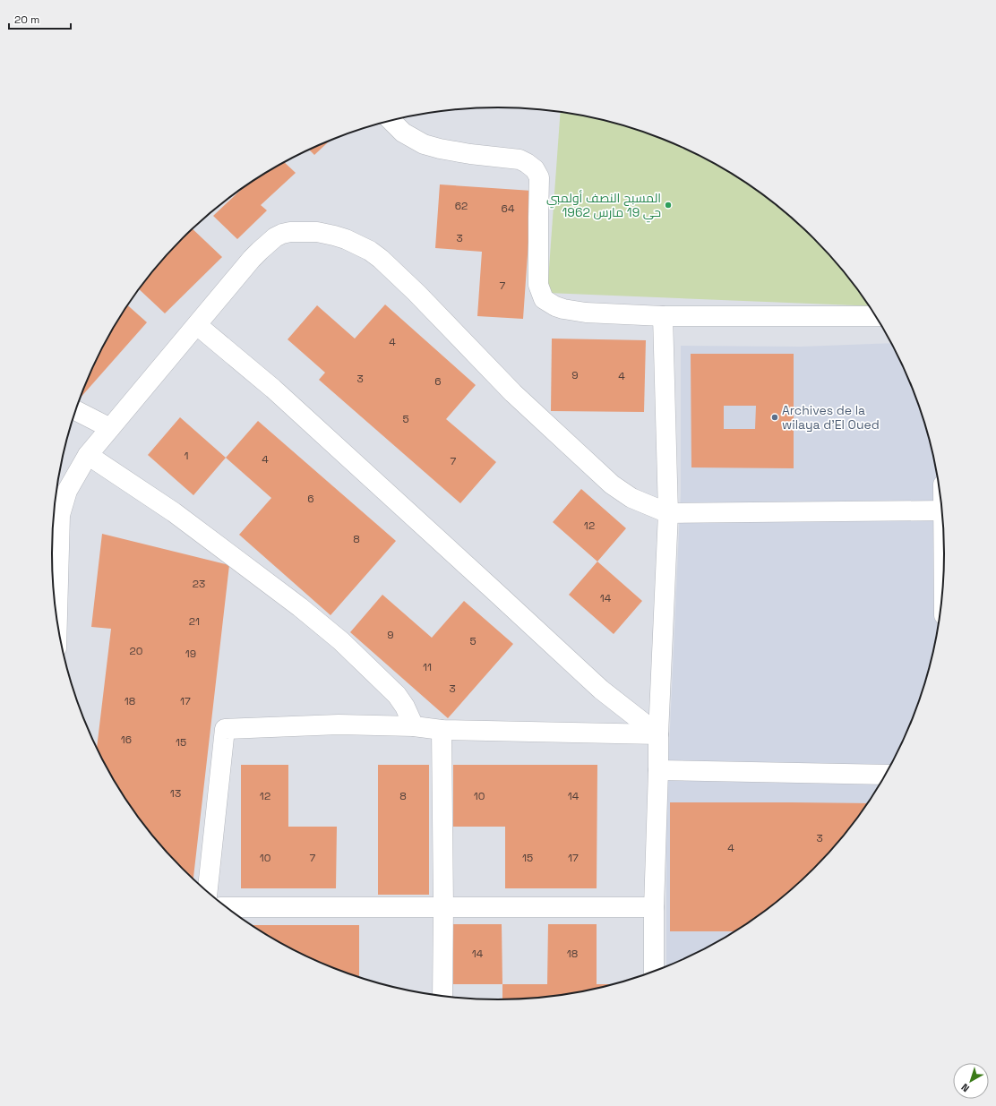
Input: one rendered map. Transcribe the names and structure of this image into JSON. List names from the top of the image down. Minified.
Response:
{"places":["المسبح النصف أولمبي حي 19 مارس 1962","Archives de la wilaya d'El Oued"],"house_numbers":["62","64","3","7","4","9","4","3","6","5","1","4","7","6","12","8","23","14","21","9","5","20","19","11","3","18","17","16","15","13","12","8","10","14","3","4","10","7","15","17","14","18"],"scale_bar":"20 m","north":"bottom left"}
